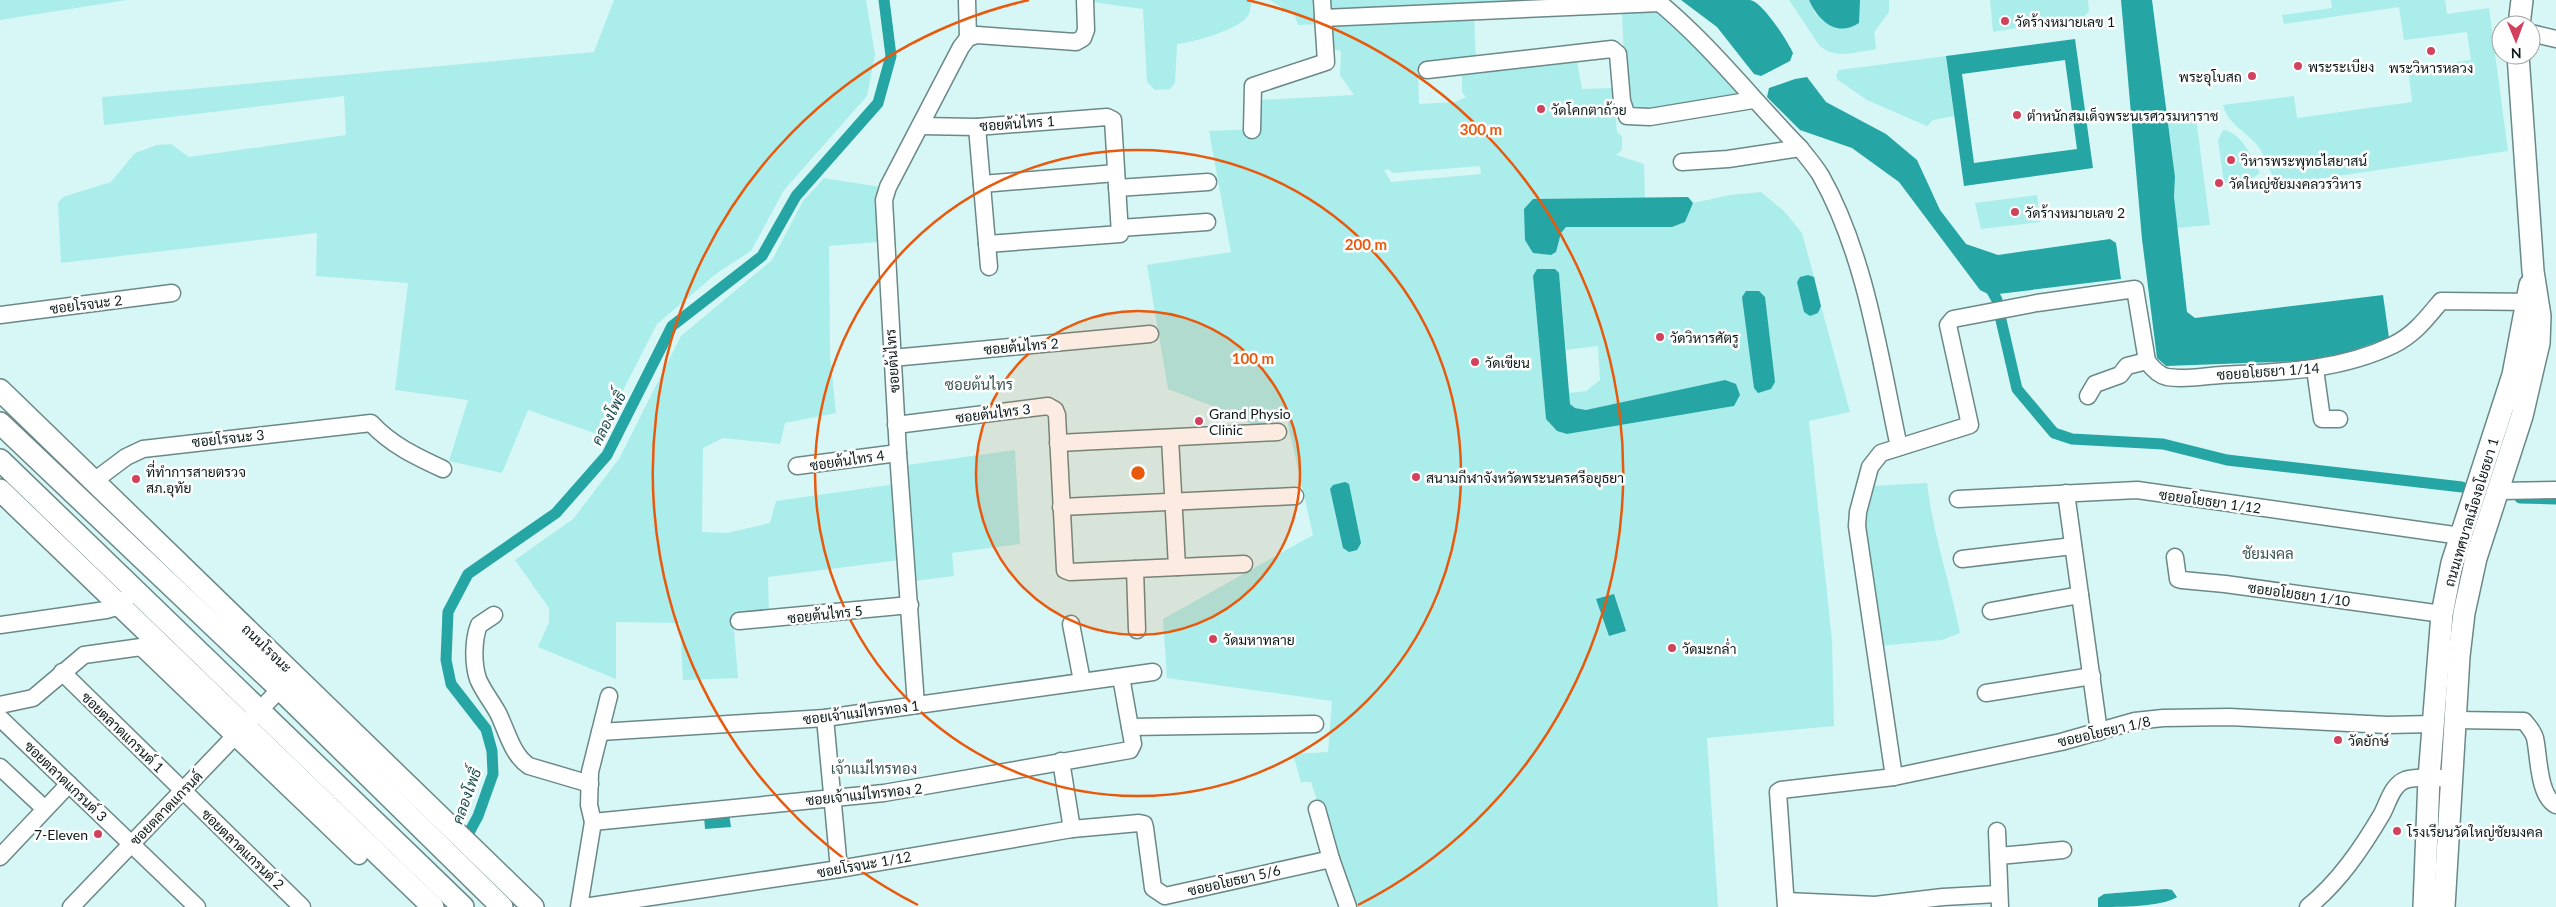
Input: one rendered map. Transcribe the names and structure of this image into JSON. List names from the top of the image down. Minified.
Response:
{"streets":{"main road":["ถนนเทศบาลเมืองอโยธยา 1","ถนนโรจนะ"],"street":["ซอยต้นไทร 1","ซอยโรจนะ 2","ซอยต้นไทร 2","ซอยต้นไทร","ซอยอโยธยา 1/14","ซอยต้นไทร 3","ซอยโรจนะ 3","ซอยต้นไทร 4","ซอยอโยธยา 1/12","ซอยอโยธยา 1/10","ซอยต้นไทร 5","ซอยเจ้าแม่ไทรทอง 1","ซอยอโยธยา 1/8","ซอยตลาดแกรนด์ 1","ซอยตลาดแกรนด์ 3","ซอยเจ้าแม่ไทรทอง 2","ซอยตลาดแกรนด์","ซอยตลาดแกรนด์ 2","ซอยโรจนะ 1/12","ซอยอโยธยา 5/6"]},"crossings":[["ซอยต้นไทร 1","ซอยต้นไทร"],["ซอยต้นไทร 2","ซอยต้นไทร"],["ซอยต้นไทร","ซอยต้นไทร 3"],["ซอยต้นไทร","ซอยต้นไทร 4"],["ซอยต้นไทร","ซอยต้นไทร 5"],["ซอยต้นไทร","ซอยเจ้าแม่ไทรทอง 1"],["ซอยอโยธยา 1/14","ถนนเทศบาลเมืองอโยธยา 1"],["ซอยโรจนะ 3","ถนนโรจนะ"],["ซอยอโยธยา 1/12","ถนนเทศบาลเมืองอโยธยา 1"],["ถนนเทศบาลเมืองอโยธยา 1","ซอยอโยธยา 1/10"],["ถนนเทศบาลเมืองอโยธยา 1","ซอยอโยธยา 1/8"],["ถนนโรจนะ","ซอยตลาดแกรนด์"],["ซอยตลาดแกรนด์ 1","ซอยตลาดแกรนด์"],["ซอยตลาดแกรนด์ 1","ซอยตลาดแกรนด์ 2"],["ซอยตลาดแกรนด์ 3","ซอยตลาดแกรนด์"],["ซอยตลาดแกรนด์","ซอยตลาดแกรนด์ 2"],["ซอยโรจนะ 1/12","ซอยอโยธยา 5/6"]],"districts":["ซอยต้นไทร","ชัยมงคล","เจ้าแม่ไทรทอง"],"water":["คลองโพธิ์"],"places":["วัดร้างหมายเลข 1","พระวิหารหลวง","พระระเบียง","พระอุโบสถ","วัดโคกตาถ้วย","ตำหนักสมเด็จพระนเรศวรมหาราช","วิหารพระพุทธไสยาสน์","วัดใหญ่ชัยมงคลวรวิหาร","วัดร้างหมายเลข 2","วัดวิหารศัตรู","วัดเขียน","Grand Physio Clinic","สนามกีฬาจังหวัดพระนครศรีอยุธยา","ที่ทำการสายตรวจ สภ.อุทัย","วัดมหาทลาย","วัดมะกล่ำ","วัดยักษ์","โรงเรียนวัดใหญ่ชัยมงคล","7-Eleven"],"north":"bottom","rings":["300 m","200 m","100 m"]}
